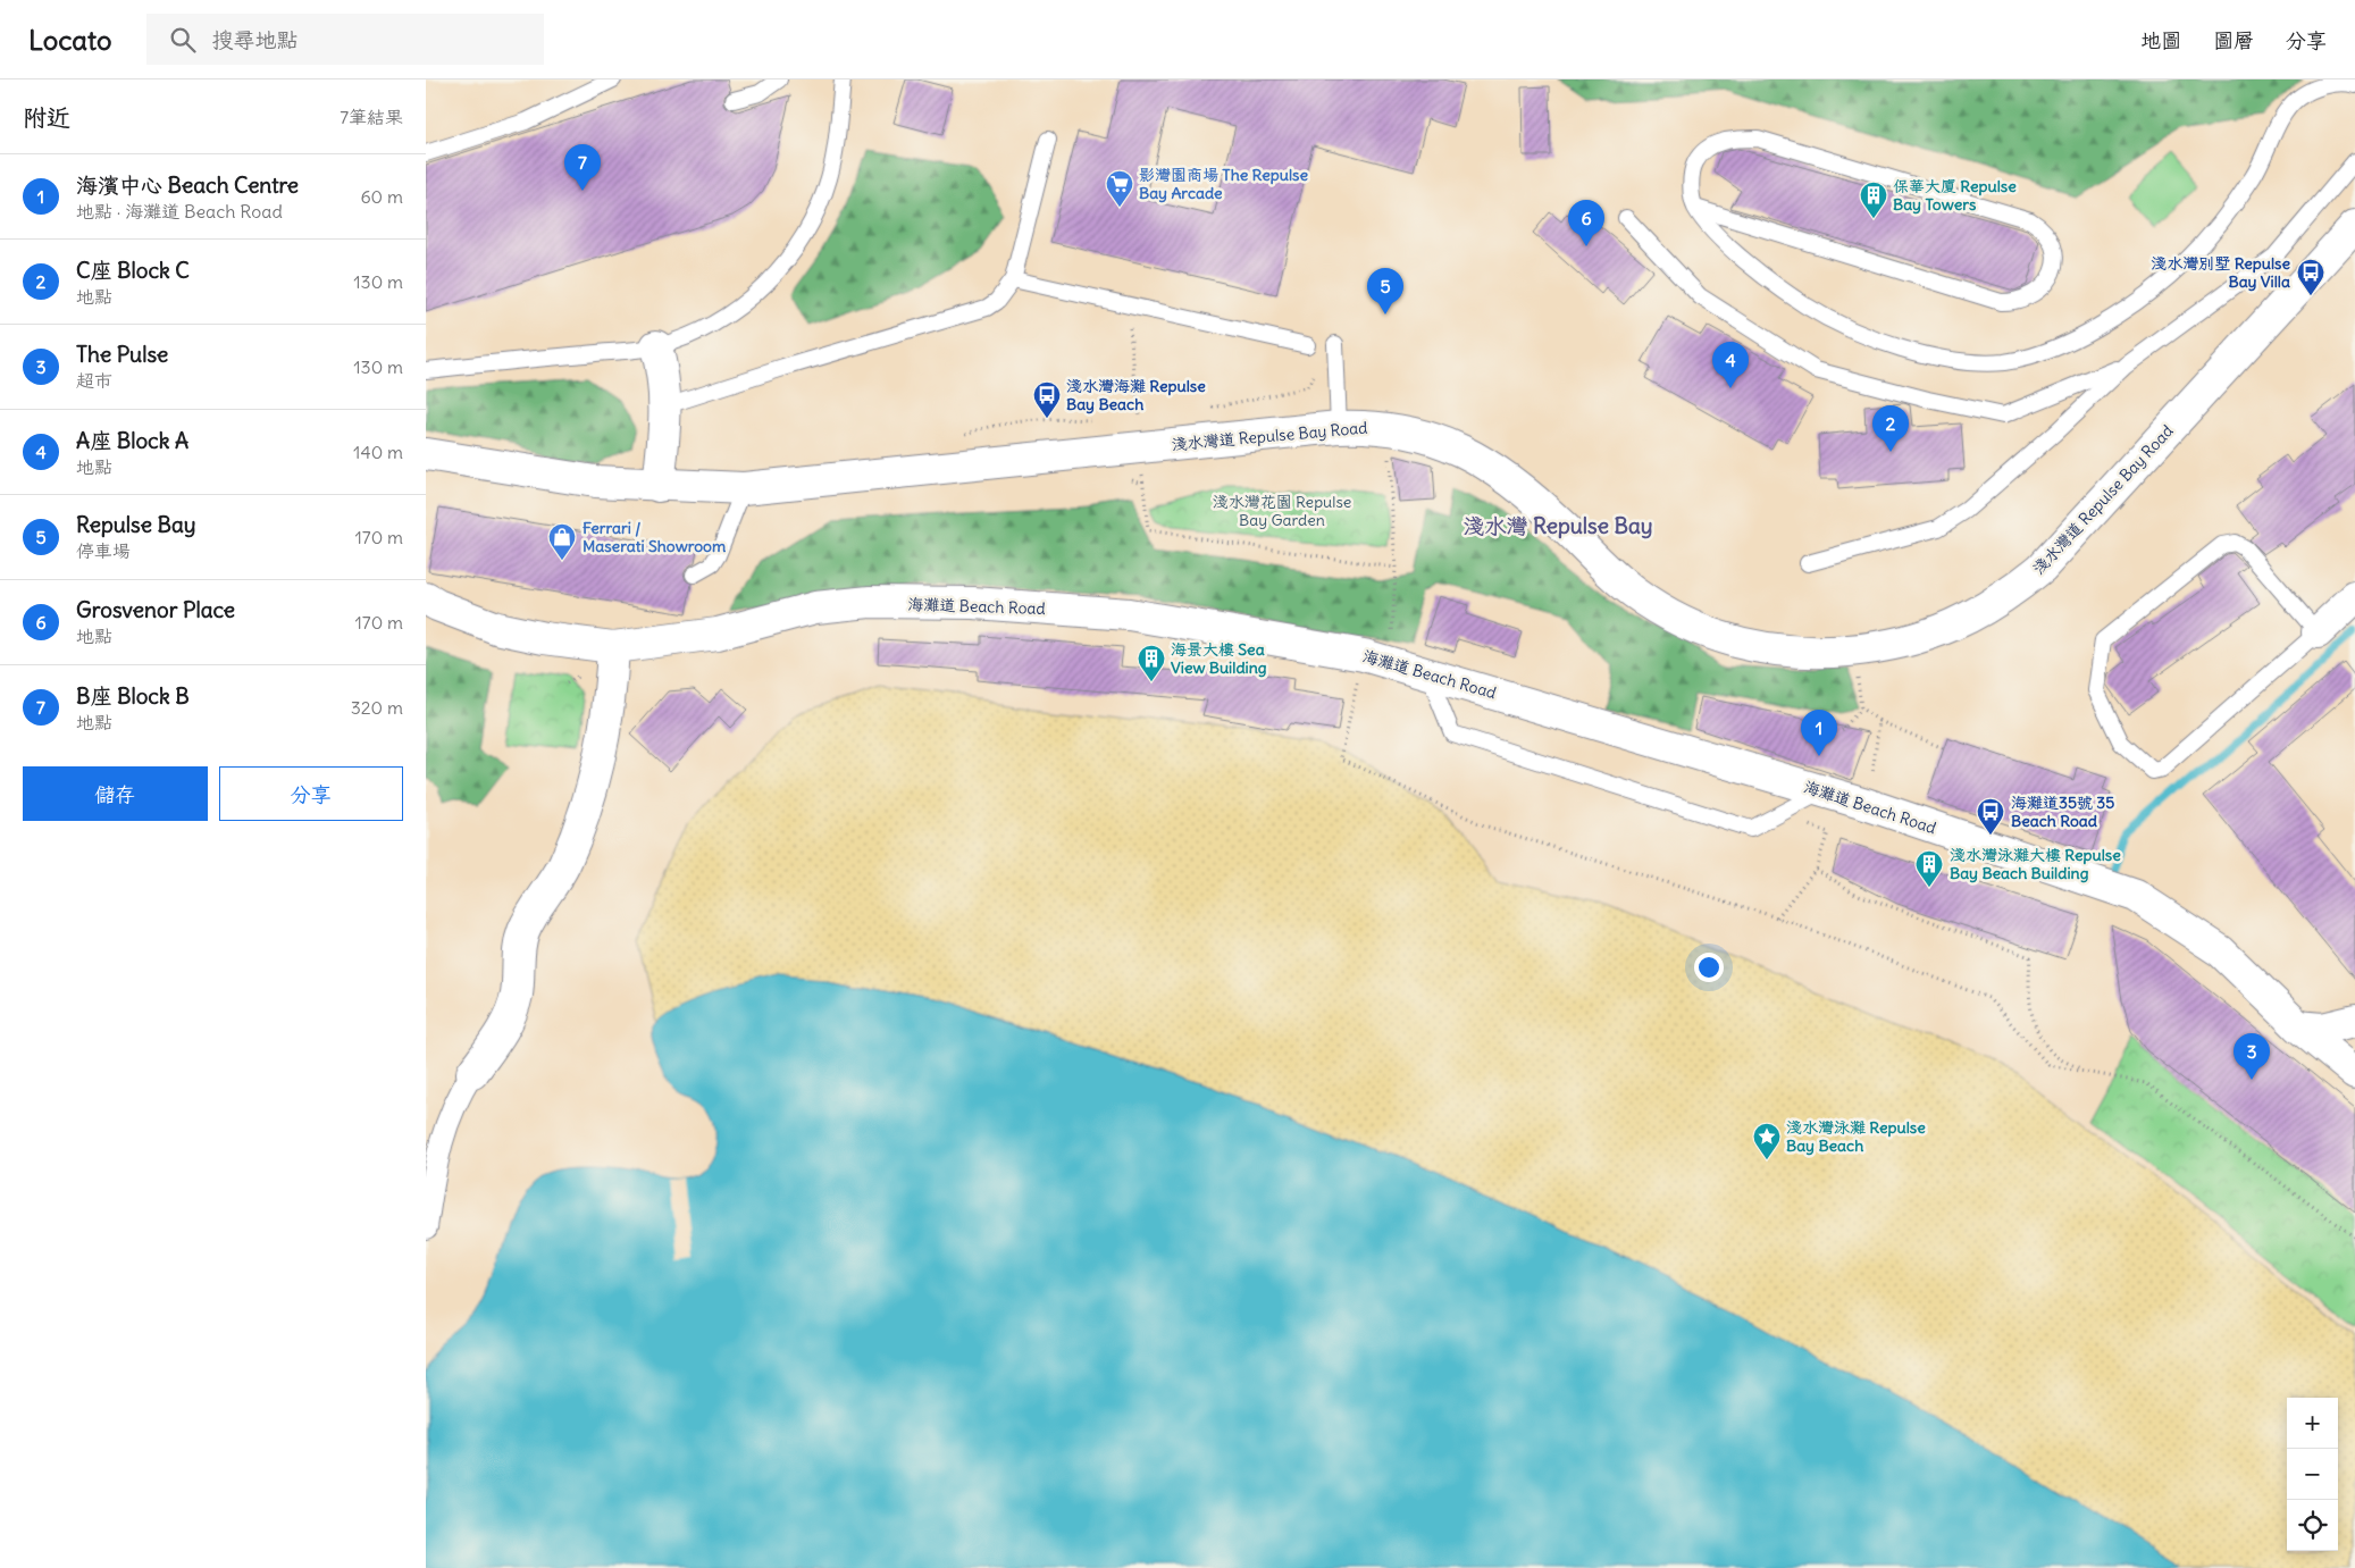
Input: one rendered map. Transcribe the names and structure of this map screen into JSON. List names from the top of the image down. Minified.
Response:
{"streets":{"street":["淺水灣道 Repulse Bay Road","海灘道 Beach Road"]},"districts":["淺水灣 Repulse Bay"],"parks":["淺水灣花園 Repulse Bay Garden"],"places":{"supermarket":["影灣園商場 The Repulse Bay Arcade"],"building":["保華大廈 Repulse Bay Towers","海景大樓 Sea View Building","淺水灣泳灘大樓 Repulse Bay Beach Building"],"bus stop":["淺水灣別墅 Repulse Bay Villa","淺水灣海灘 Repulse Bay Beach","海灘道35號 35 Beach Road"],"shop":["Ferrari / Maserati Showroom"],"place":["淺水灣泳灘 Repulse Bay Beach"]},"page":{"header":"Locato","search":"搜尋地點","nav":["地圖","圖層","分享"],"heading":["附近","7筆結果"],"pins":["7","6","5","4","2","1","3"],"list":[{"mark":"1","name":"海濱中心 Beach Centre","note":"地點 · 海灘道 Beach Road","value":"60 m"},{"mark":"2","name":"C座 Block C","note":"地點","value":"130 m"},{"mark":"3","name":"The Pulse","note":"超市","value":"130 m"},{"mark":"4","name":"A座 Block A","note":"地點","value":"140 m"},{"mark":"5","name":"Repulse Bay","note":"停車場","value":"170 m"},{"mark":"6","name":"Grosvenor Place","note":"地點","value":"170 m"},{"mark":"7","name":"B座 Block B","note":"地點","value":"320 m"}],"buttons":["儲存","分享"],"map_buttons":["+","−"]}}
